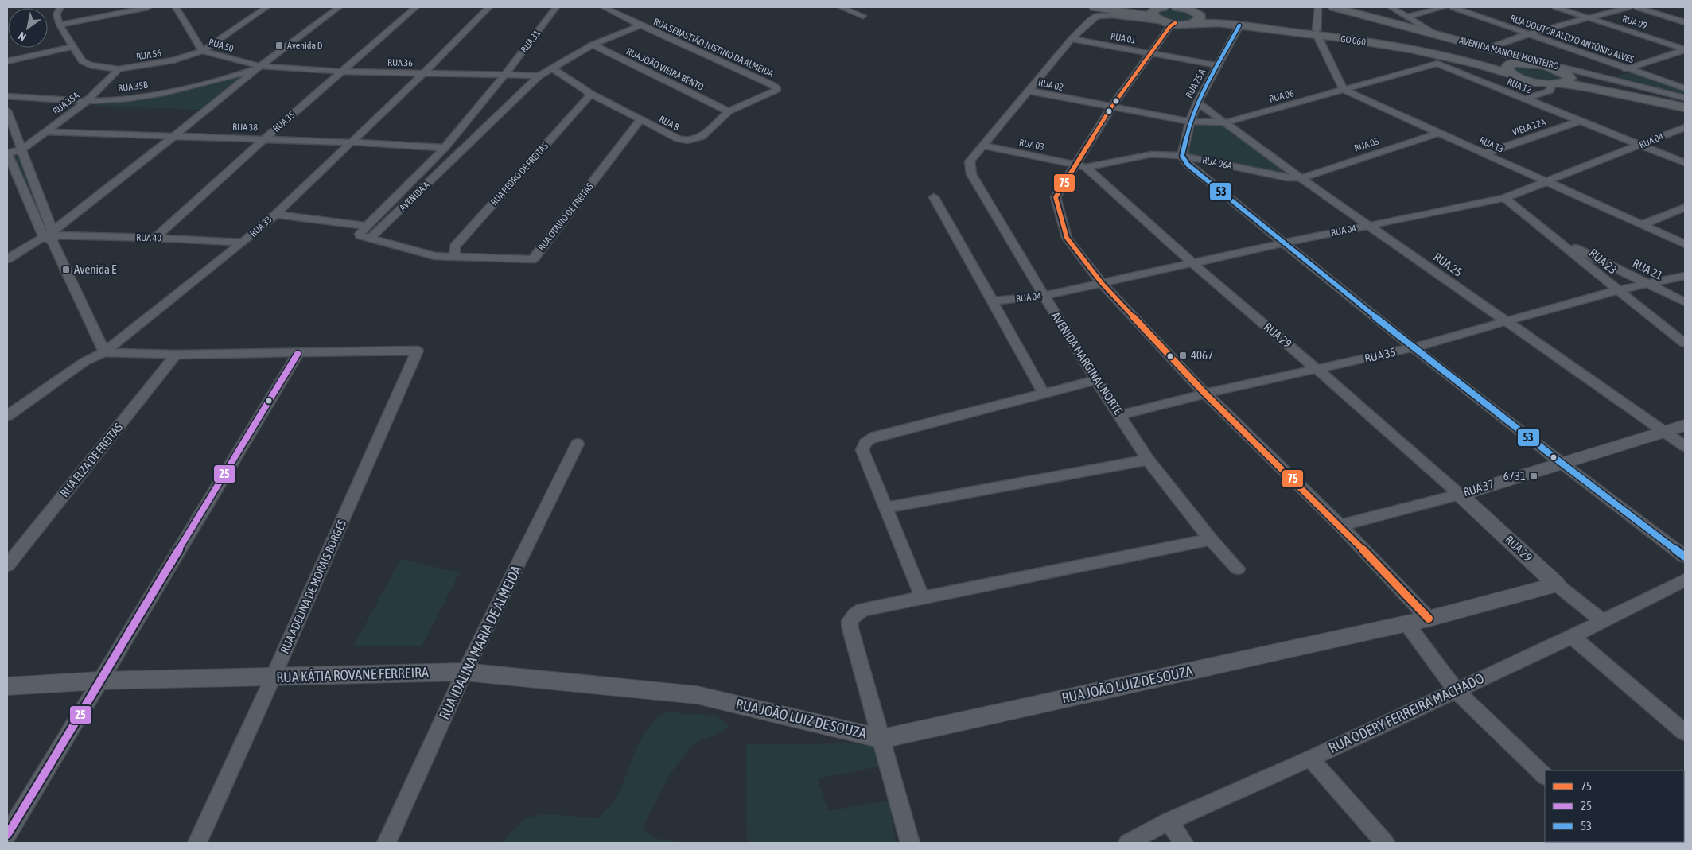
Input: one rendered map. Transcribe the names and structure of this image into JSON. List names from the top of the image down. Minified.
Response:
{"streets":{"main road":["GO 060","AVENIDA MANOEL MONTEIRO"],"street":["RUA 09","RUA 01","RUA DOUTOR ALEIXO ANTÔNIO ALVES","RUA 31","RUA 50","RUA SEBASTIÃO JUSTINO DA ALMEIDA","RUA 56","RUA 36","RUA JOÃO VIEIRA BENTO","RUA 25 A","RUA 02","RUA 12","RUA 35B","RUA 06","RUA 35A","RUA 35","RUA B","RUA 38","VIELA 12A","RUA 04","RUA 03","RUA 05","RUA 13","RUA 06A","RUA PEDRO DE FREITAS","AVENIDA A","RUA OTÁVIO DE FREITAS","RUA 33","RUA 40","RUA 23","RUA 25","RUA 21","RUA 29","AVENIDA MARGINAL NORTE","RUA ELZA DE FREITAS","RUA 37","RUA ADELINA DE MORAIS BORGES","RUA IDALINA MARIA DE ALMEIDA","RUA KÁTIA ROVANE FERREIRA","RUA JOÃO LUIZ DE SOUZA","RUA ODERY FERREIRA MACHADO"]},"crossings":[["RUA 01","RUA 25 A"],["RUA 01","RUA 02"],["GO 060","AVENIDA MANOEL MONTEIRO"],["GO 060","RUA 25 A"],["GO 060","RUA 02"],["GO 060","RUA 12"],["RUA 31","RUA 36"],["RUA 31","AVENIDA A"],["RUA 50","RUA 56"],["RUA 50","RUA 36"],["RUA 50","RUA 35B"],["RUA SEBASTIÃO JUSTINO DA ALMEIDA","RUA B"],["RUA SEBASTIÃO JUSTINO DA ALMEIDA","AVENIDA A"],["RUA 56","RUA 35A"],["RUA 36","RUA 35B"],["RUA 36","RUA 35"],["RUA 36","AVENIDA A"],["RUA 36","RUA 33"],["RUA JOÃO VIEIRA BENTO","RUA B"],["RUA JOÃO VIEIRA BENTO","AVENIDA A"],["RUA 25 A","RUA 02"],["RUA 25 A","RUA 06A"],["RUA 25 A","RUA 25"],["RUA 02","RUA 06"],["RUA 02","RUA 25"],["RUA 02","AVENIDA MARGINAL NORTE"],["RUA 12","VIELA 12A"],["RUA 12","RUA 04"],["RUA 35B","RUA 35A"],["RUA 06","RUA 13"],["RUA 06","RUA 25"],["RUA 35A","RUA 38"],["RUA 35","RUA 38"],["RUA 35","RUA 40"],["RUA 35","RUA 23"],["RUA 35","RUA 25"],["RUA 35","RUA 21"],["RUA 35","RUA 29"],["RUA 35","AVENIDA MARGINAL NORTE"],["RUA B","RUA PEDRO DE FREITAS"],["RUA B","AVENIDA A"],["RUA B","RUA OTÁVIO DE FREITAS"],["RUA 38","AVENIDA A"],["RUA 38","RUA 33"],["VIELA 12A","RUA 13"],["RUA 04","RUA 13"],["RUA 04","RUA 23"],["RUA 04","RUA 25"],["RUA 04","RUA 29"],["RUA 04","AVENIDA MARGINAL NORTE"],["RUA 03","RUA 06A"],["RUA 03","RUA 29"],["RUA 03","AVENIDA MARGINAL NORTE"],["RUA 05","RUA 13"],["RUA 05","RUA 06A"],["RUA 05","RUA 25"],["RUA 06A","RUA 25"],["RUA 06A","RUA 29"],["RUA PEDRO DE FREITAS","RUA OTÁVIO DE FREITAS"],["AVENIDA A","RUA OTÁVIO DE FREITAS"],["RUA 33","RUA 40"],["RUA 23","RUA 21"],["RUA 25","RUA 37"],["RUA 29","RUA 37"],["RUA 29","RUA JOÃO LUIZ DE SOUZA"],["RUA 29","RUA ODERY FERREIRA MACHADO"],["RUA ADELINA DE MORAIS BORGES","RUA KÁTIA ROVANE FERREIRA"],["RUA IDALINA MARIA DE ALMEIDA","RUA KÁTIA ROVANE FERREIRA"],["RUA KÁTIA ROVANE FERREIRA","RUA JOÃO LUIZ DE SOUZA"]],"places":{"transit":["Avenida D","Avenida E","4067","6731"]},"lines":["transit line 75","transit line 53","transit line 25"],"legend":["75","25","53"],"north":"bottom left"}
